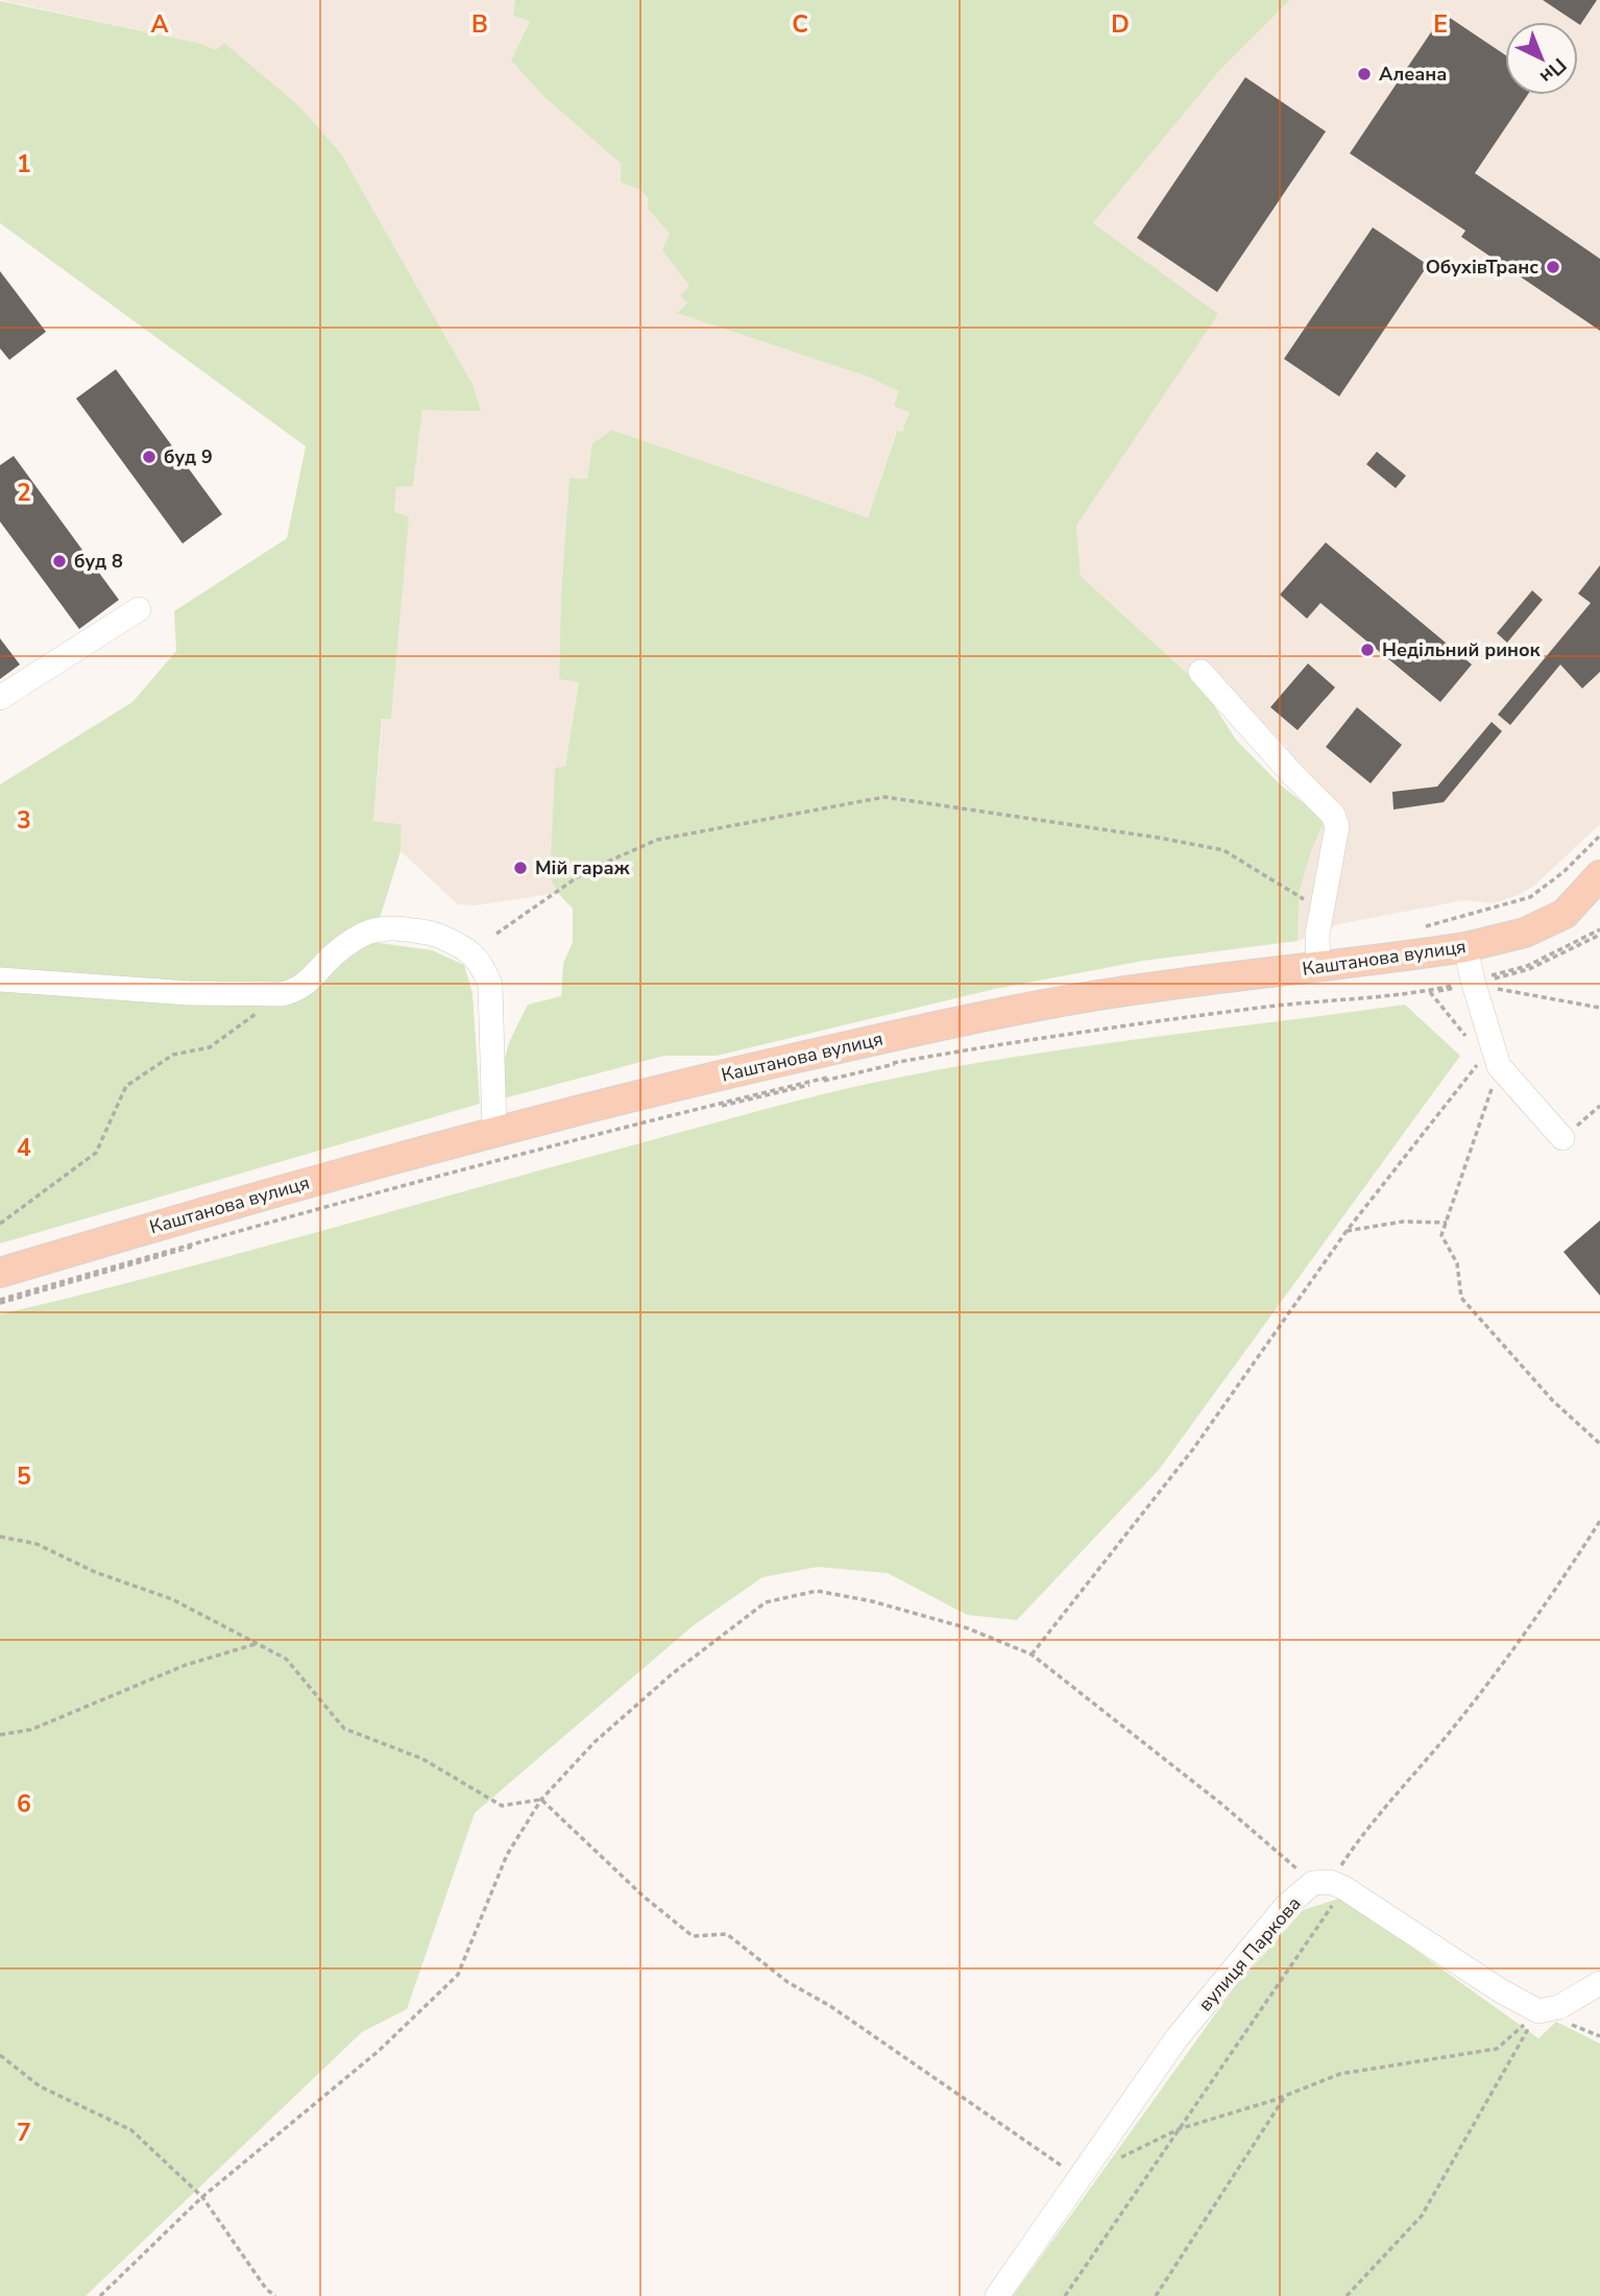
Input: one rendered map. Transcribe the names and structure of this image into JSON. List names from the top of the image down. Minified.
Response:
{"streets":{"main road":["Каштанова вулиця"],"street":["вулиця Паркова"]},"places":["Алеана","ОбухівТранс","буд 9","буд 8","Недільний ринок","Мій гараж"],"north":"bottom right","grid":{"columns":["A","B","C","D","E"],"rows":["1","2","3","4","5","6","7"]}}
